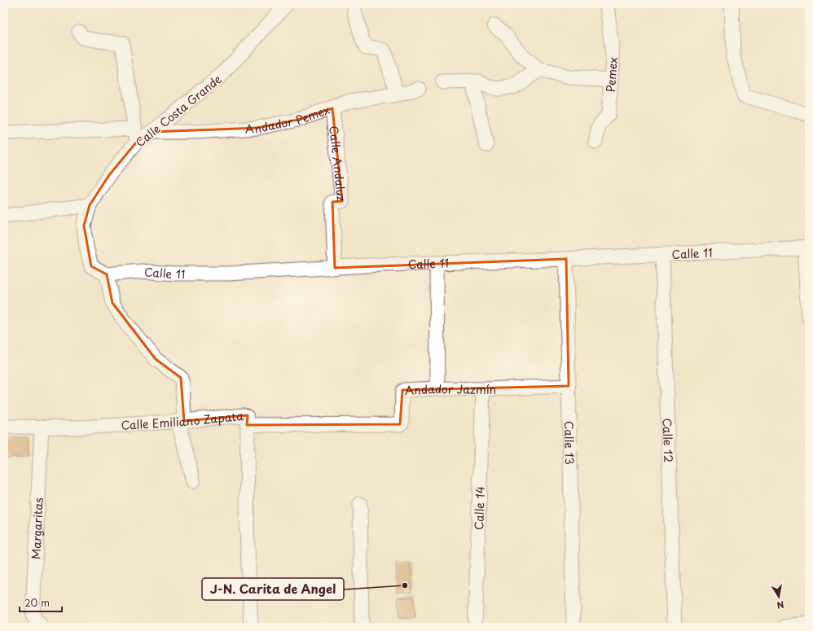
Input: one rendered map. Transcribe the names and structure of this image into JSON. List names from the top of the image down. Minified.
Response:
{"streets":{"street":["Pemex","Calle Costa Grande","Andador Pemex","Calle Andaluz","Calle 11","Andador Jazmín","Calle Emiliano Zapata","Calle 12","Calle 13","Calle 14","Margaritas"]},"crossings":[["Calle Costa Grande","Andador Pemex"],["Calle Costa Grande","Calle 11"],["Andador Pemex","Calle Andaluz"],["Calle Andaluz","Calle 11"],["Calle 11","Calle 12"],["Calle 11","Calle 13"],["Andador Jazmín","Calle Emiliano Zapata"],["Andador Jazmín","Calle 13"],["Andador Jazmín","Calle 14"],["Calle Emiliano Zapata","Margaritas"]],"places":["J-N. Carita de Angel"],"scale_bar":"20 m","north":"bottom"}
